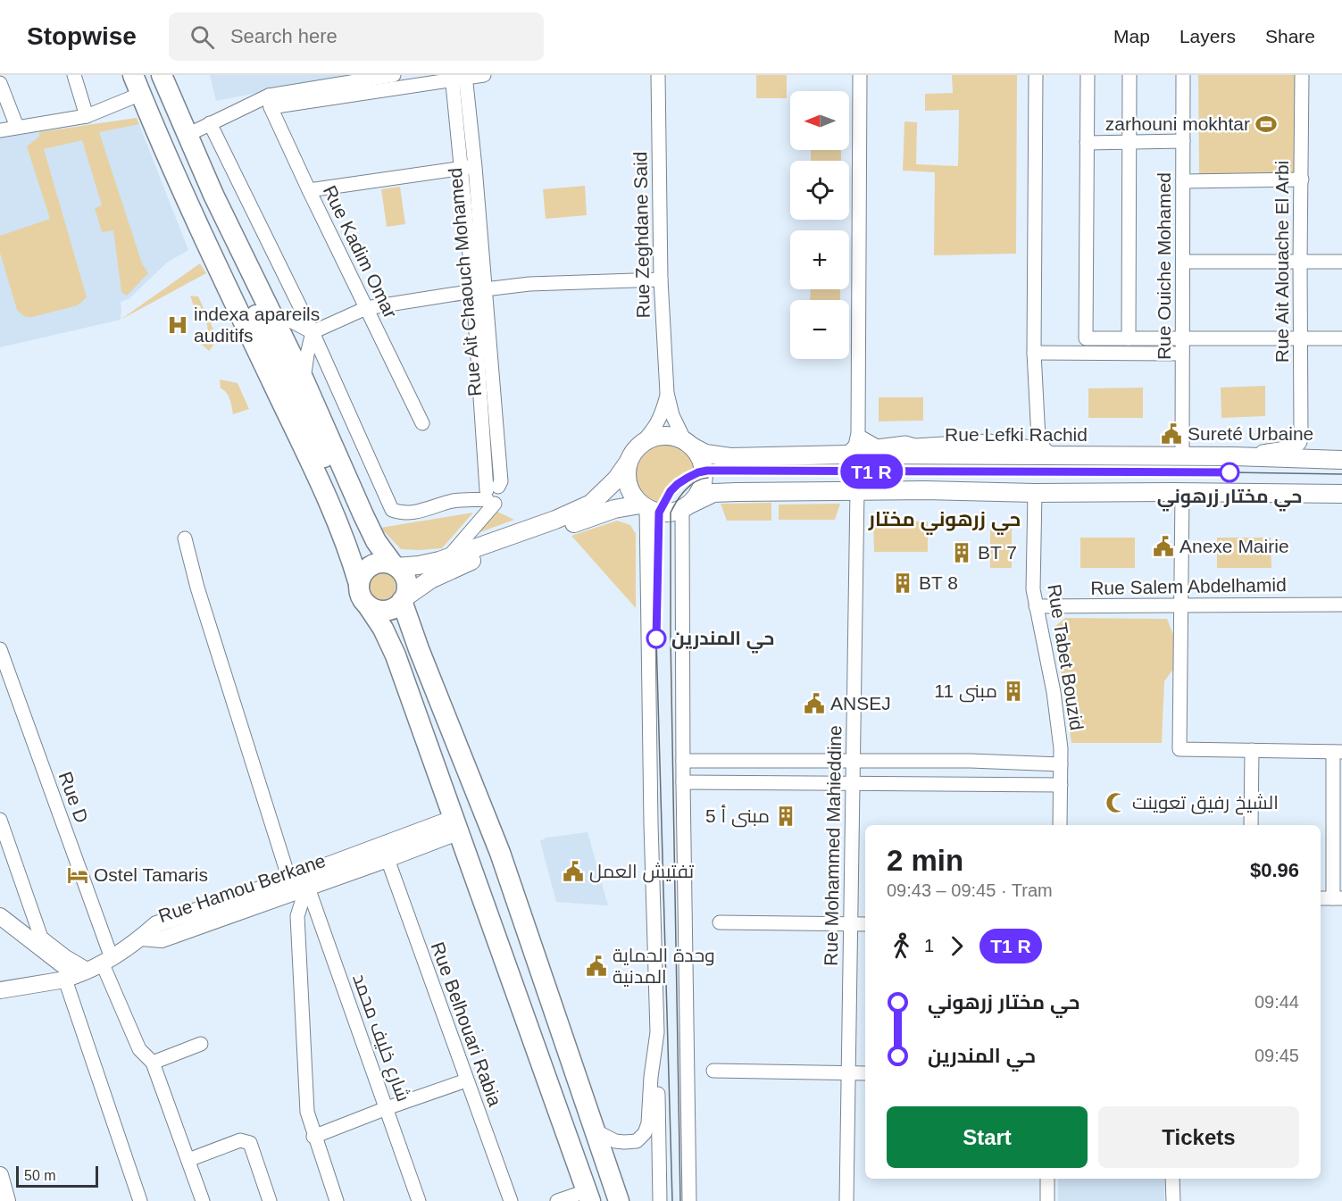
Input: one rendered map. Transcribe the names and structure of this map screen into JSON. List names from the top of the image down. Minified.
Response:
{"streets":{"main road":["Rue Lefki Rachid"],"street":["Rue Zeghdane Said","Rue Kadim Omar","Rue Ait Alouache El Arbi","Rue Ouiche Mohamed","Rue Ait Chaouch Mohamed","Rue Salem Abdelhamid","Rue Tabet Bouzid","Rue D","Rue Mohammed Mahieddine","Rue Hamou Berkane","Rue Belhouari Rabia","شارع خليف محمد"]},"crossings":[["Rue Ait Alouache El Arbi","Rue Lefki Rachid"],["Rue Ouiche Mohamed","Rue Lefki Rachid"],["Rue Salem Abdelhamid","Rue Tabet Bouzid"],["Rue D","Rue Hamou Berkane"],["Rue Hamou Berkane","Rue Belhouari Rabia"],["Rue Hamou Berkane","شارع خليف محمد"]],"districts":["حي زرهوني مختار"],"places":{"sports":["zarhouni mokhtar"],"hospital":["indexa apareils auditifs"],"public building":["Sureté Urbaine","Anexe Mairie","ANSEJ","تفتيش العمل","وحدة الحماية المدنية"],"other":["حي مختار زرهوني","حي المندرين"],"building":["BT 7","BT 8","مبنى 11","مبنى أ 5"],"mosque":["الشيخ رفيق تعوينت"],"hotel":["Ostel Tamaris"]},"scale_bar":"50 m","north":"left","page":{"header":"Stopwise","search":"Search here","nav":["Map","Layers","Share"],"on_map":"T1 R","map_buttons":["+","−"],"heading":["2 min","09:43 – 09:45 · Tram","$0.96"],"legs":["1","T1 R"],"list":[{"name":"حي مختار زرهوني","value":"09:44"},{"name":"حي المندرين","value":"09:45"}],"buttons":["Start","Tickets"],"scale":"50 m"}}
